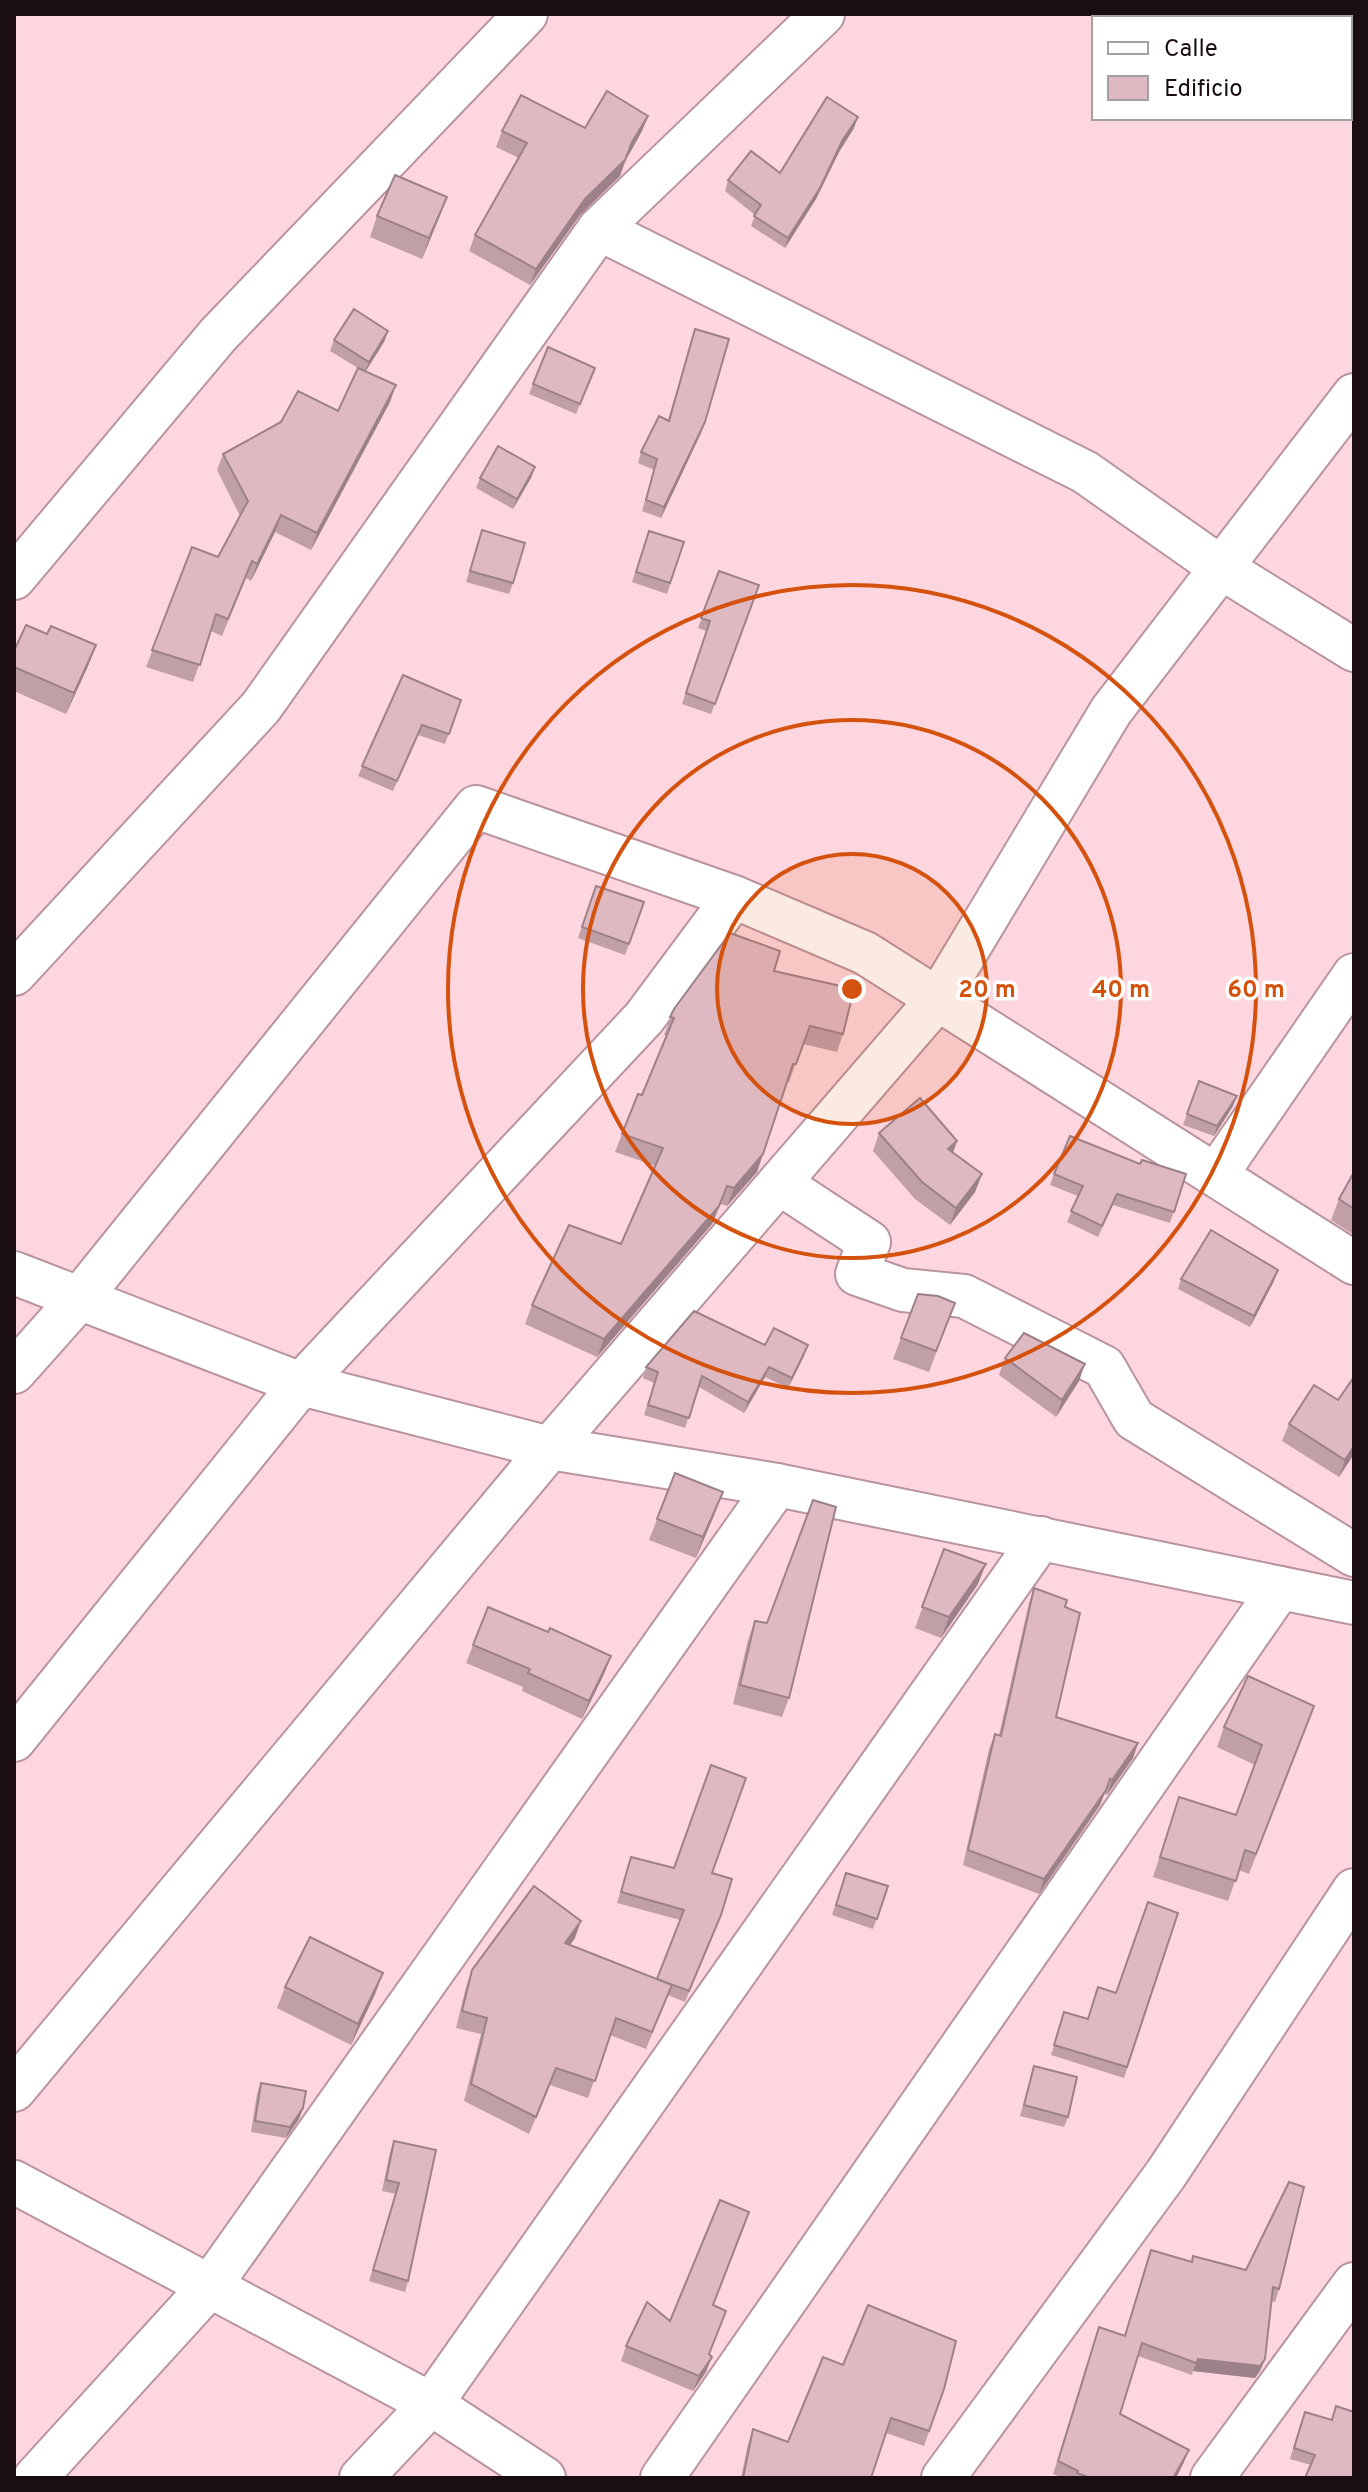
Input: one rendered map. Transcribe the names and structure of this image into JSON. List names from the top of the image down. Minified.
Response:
{"legend":["Calle","Edificio"],"rings":["20 m","40 m","60 m"]}
